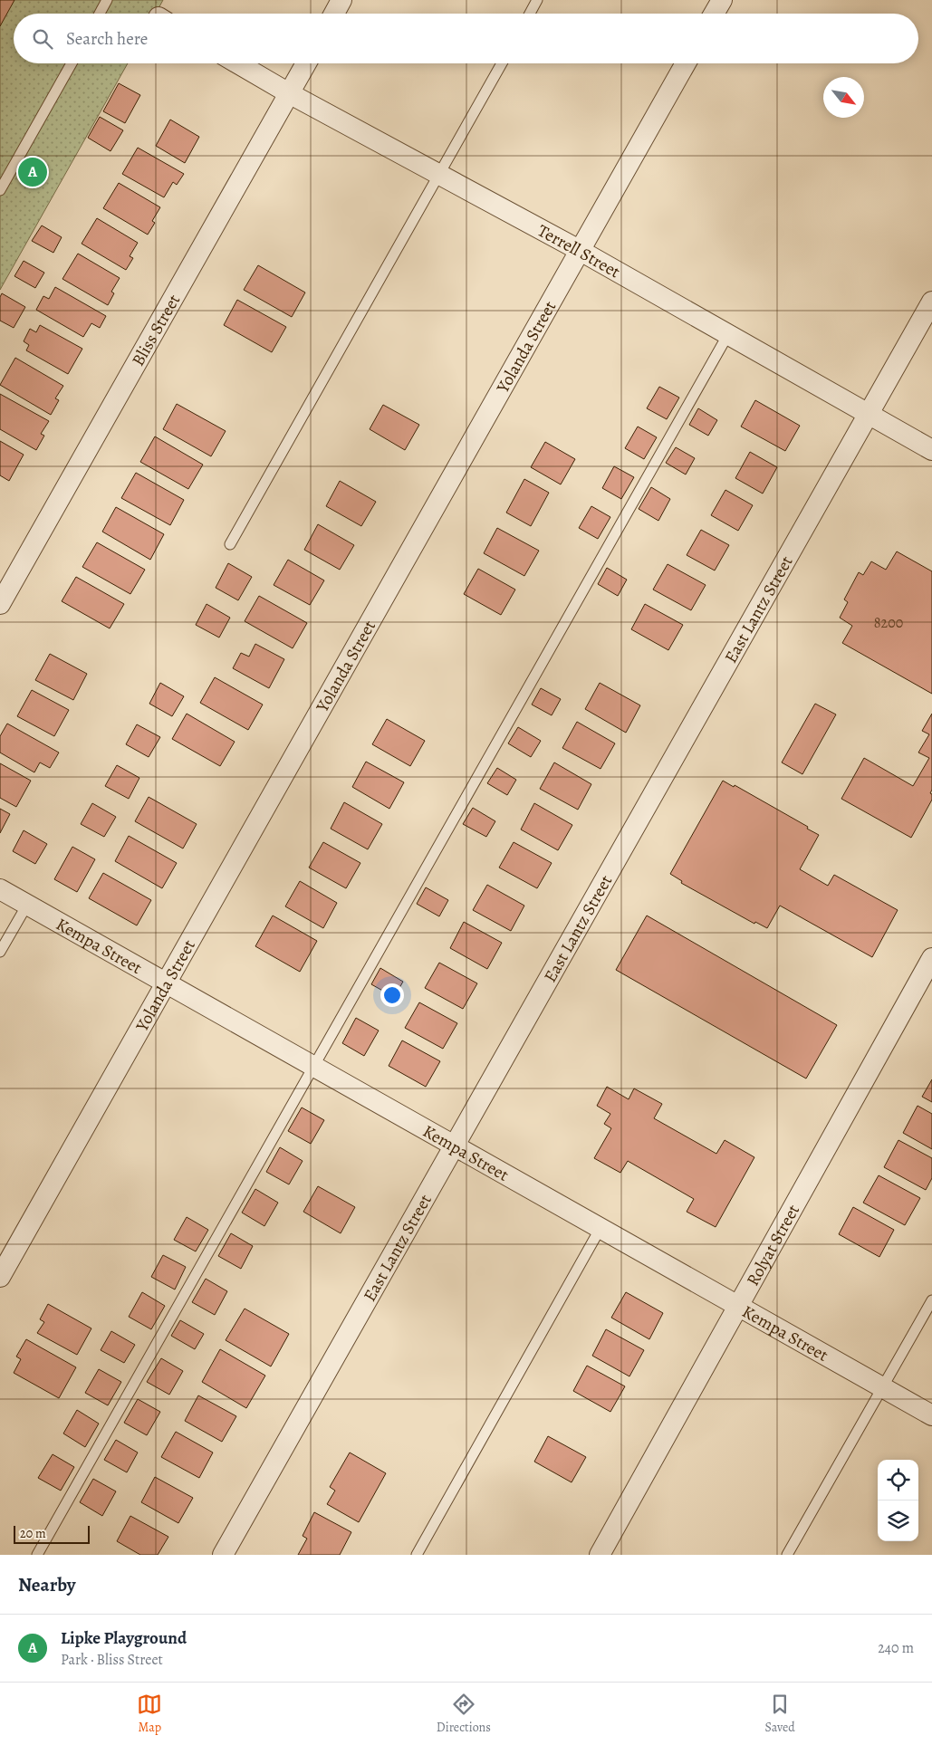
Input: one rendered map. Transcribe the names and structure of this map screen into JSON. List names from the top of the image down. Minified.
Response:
{"streets":{"street":["Terrell Street","Bliss Street","Yolanda Street","East Lantz Street","Kempa Street","Rolyat Street"]},"crossings":[["Terrell Street","Bliss Street"],["Terrell Street","Yolanda Street"],["Terrell Street","East Lantz Street"],["Yolanda Street","Kempa Street"],["East Lantz Street","Kempa Street"],["Kempa Street","Rolyat Street"]],"house_numbers":["8200"],"scale_bar":"20 m","north":"bottom right","page":{"search":"Search here","pins":"A","scale":"20 m","heading":"Nearby","list":[{"mark":"A","name":"Lipke Playground","note":"Park · Bliss Street","value":"240 m"}],"nav":["Map","Directions","Saved"]}}
